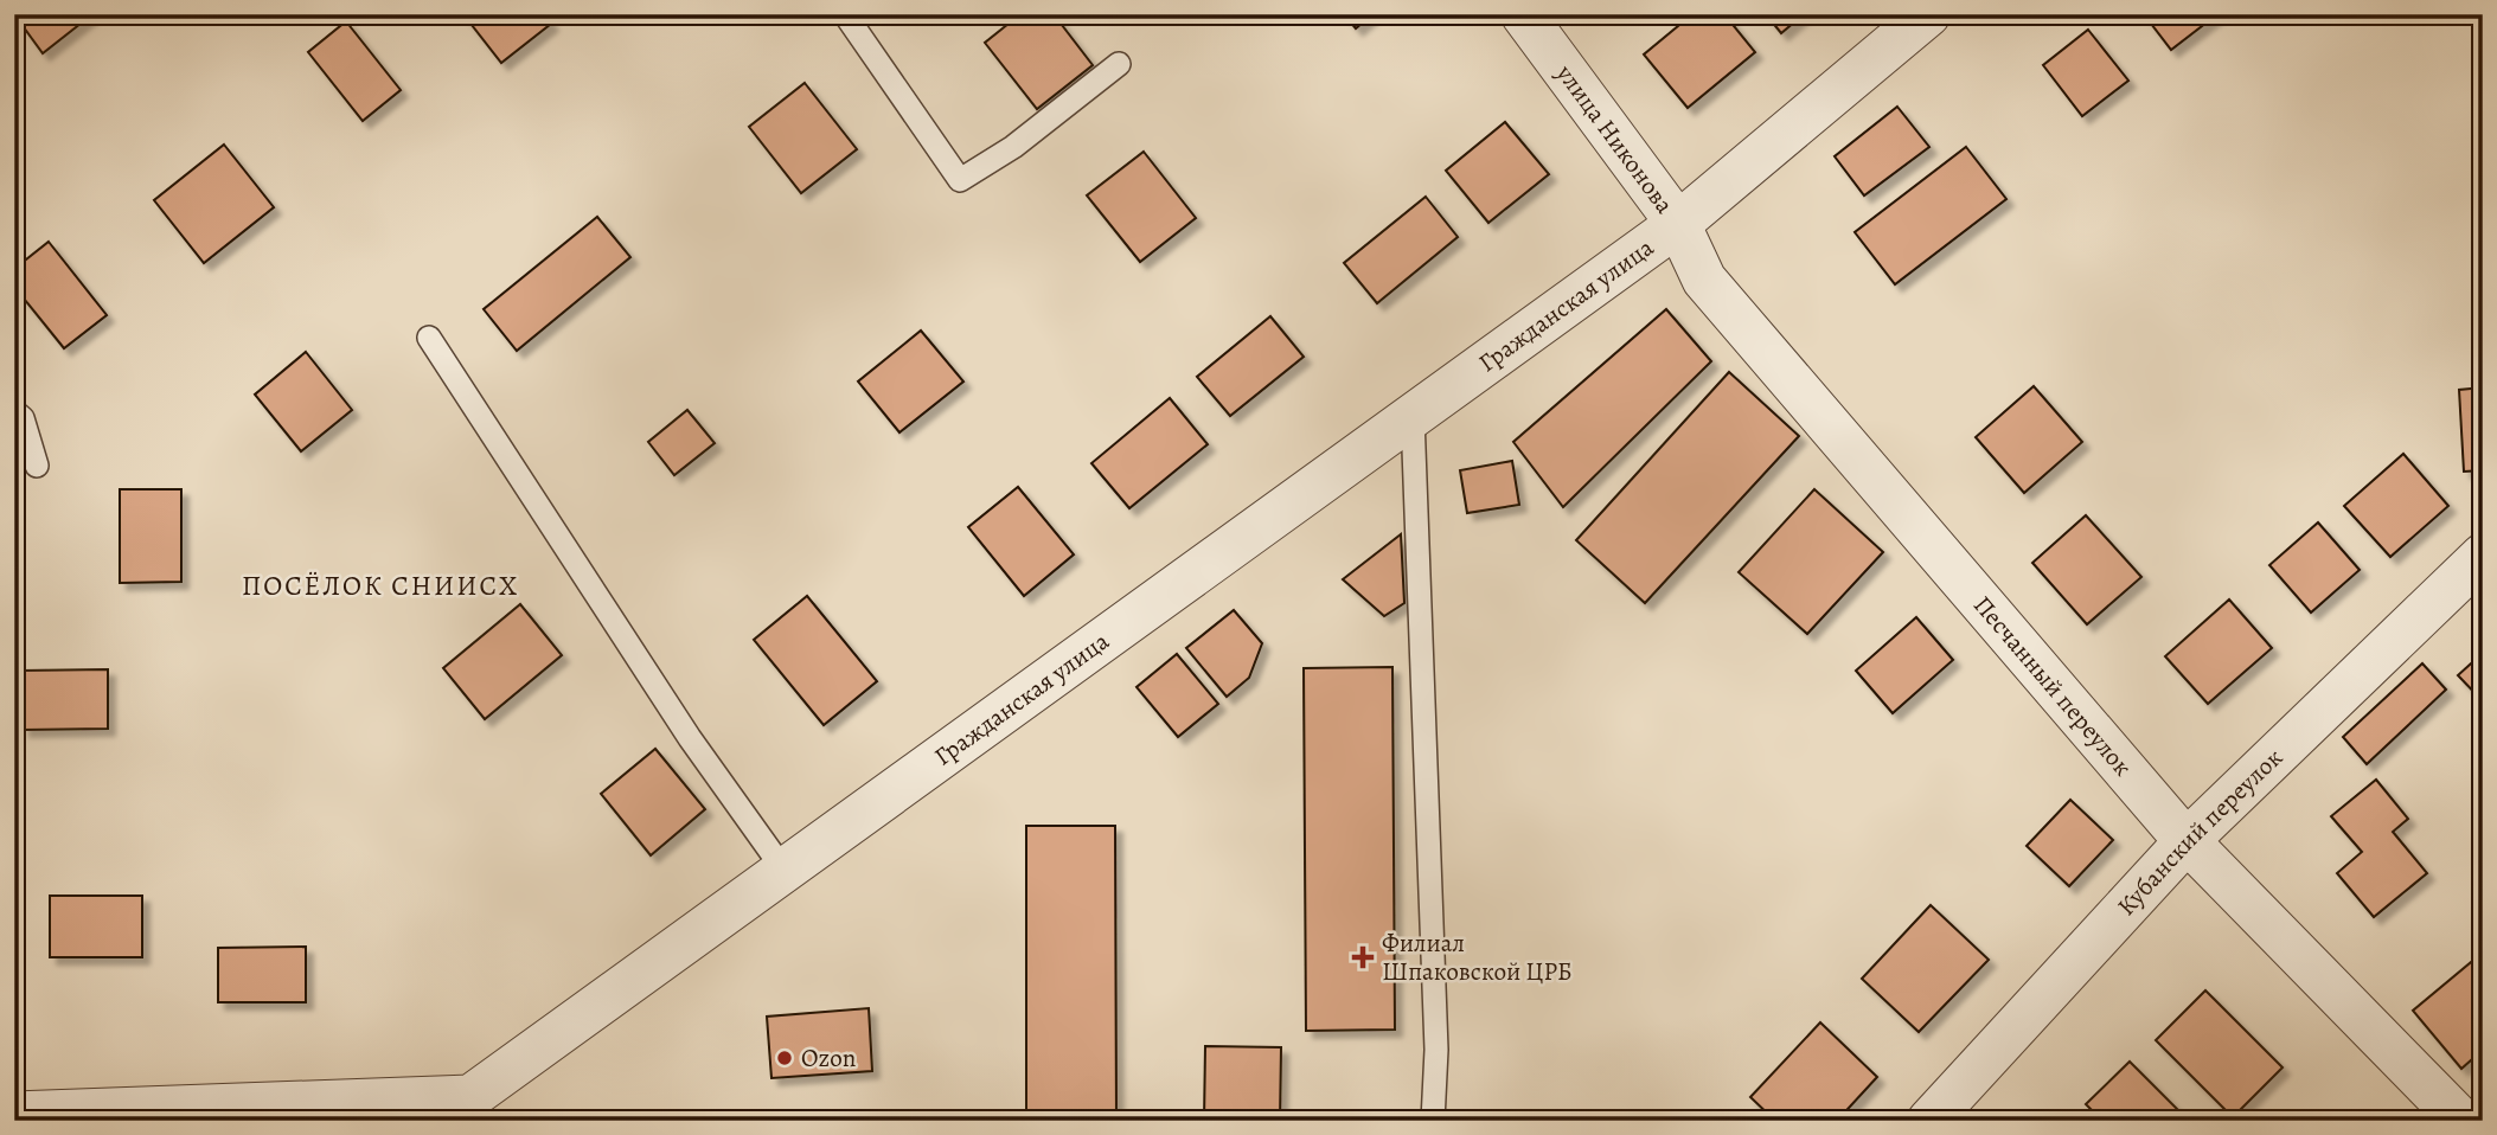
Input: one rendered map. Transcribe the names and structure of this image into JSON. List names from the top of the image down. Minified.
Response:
{"streets":{"street":["улица Никонова","Гражданская улица","Песчанный переулок","Кубанский переулок"]},"crossings":[["улица Никонова","Гражданская улица"],["улица Никонова","Песчанный переулок"],["Гражданская улица","Песчанный переулок"],["Песчанный переулок","Кубанский переулок"]],"districts":["ПОСЁЛОК СНИИСХ"],"places":{"health":["Филиал Шпаковской ЦРБ"],"other":["Ozon"]}}
